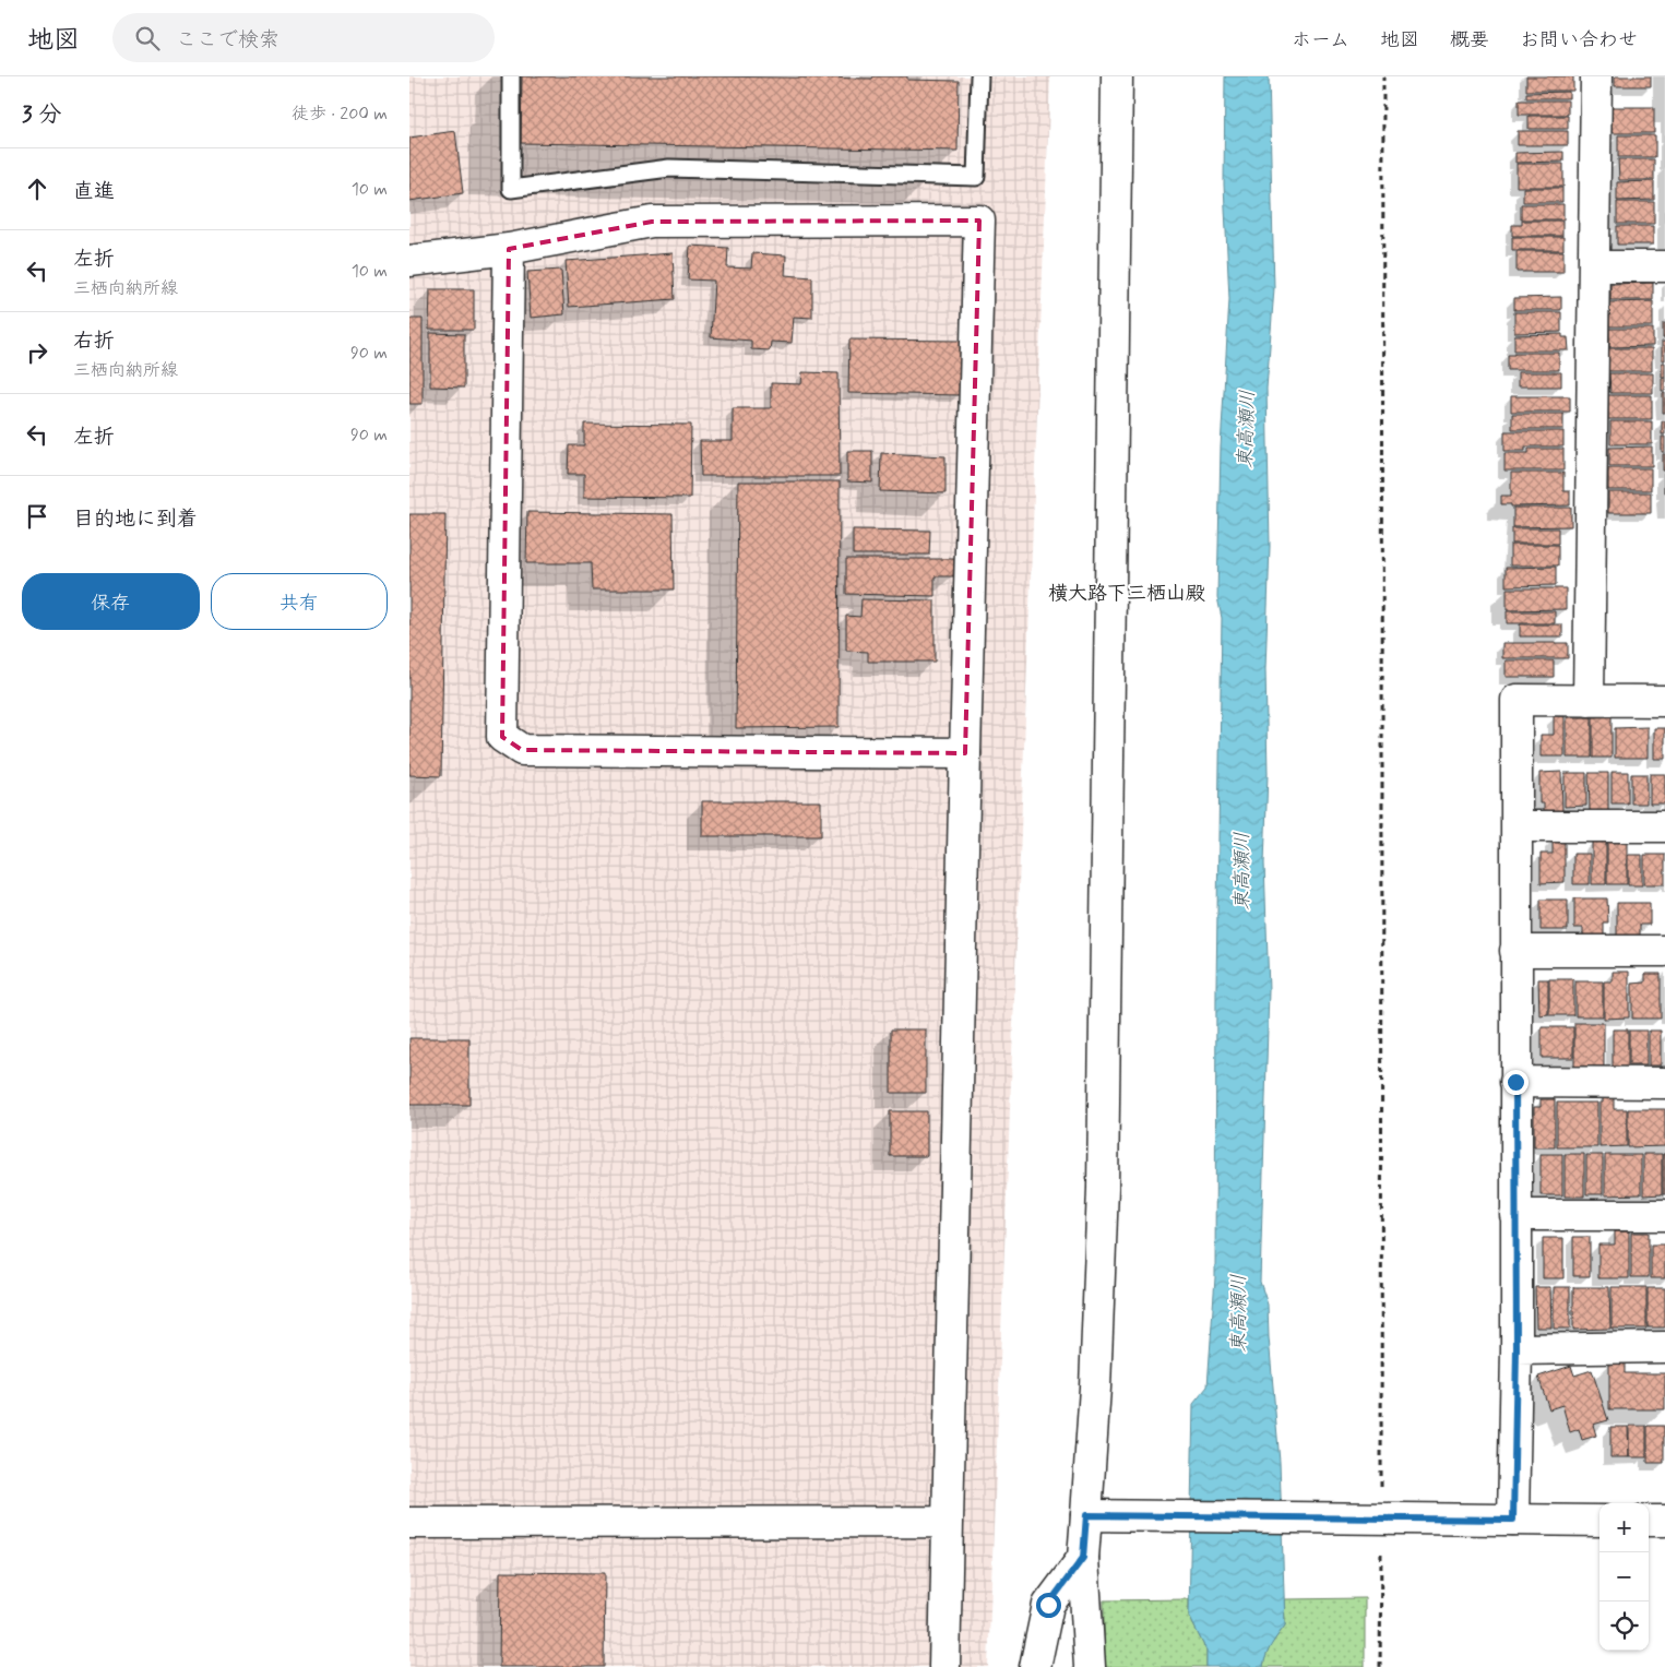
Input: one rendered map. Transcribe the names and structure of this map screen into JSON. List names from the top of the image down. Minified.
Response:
{"districts":["横大路下三栖山殿"],"water":["東高瀬川"],"page":{"header":"地図","search":"ここで検索","nav":["ホーム","地図","概要","お問い合わせ"],"heading":["3 分","徒歩 · 200 m"],"list":[["直進","10 m"],["左折","三栖向納所線","10 m"],["右折","三栖向納所線","90 m"],["左折","90 m"],"目的地に到着"],"buttons":["保存","共有"],"map_buttons":["+","−"]}}
